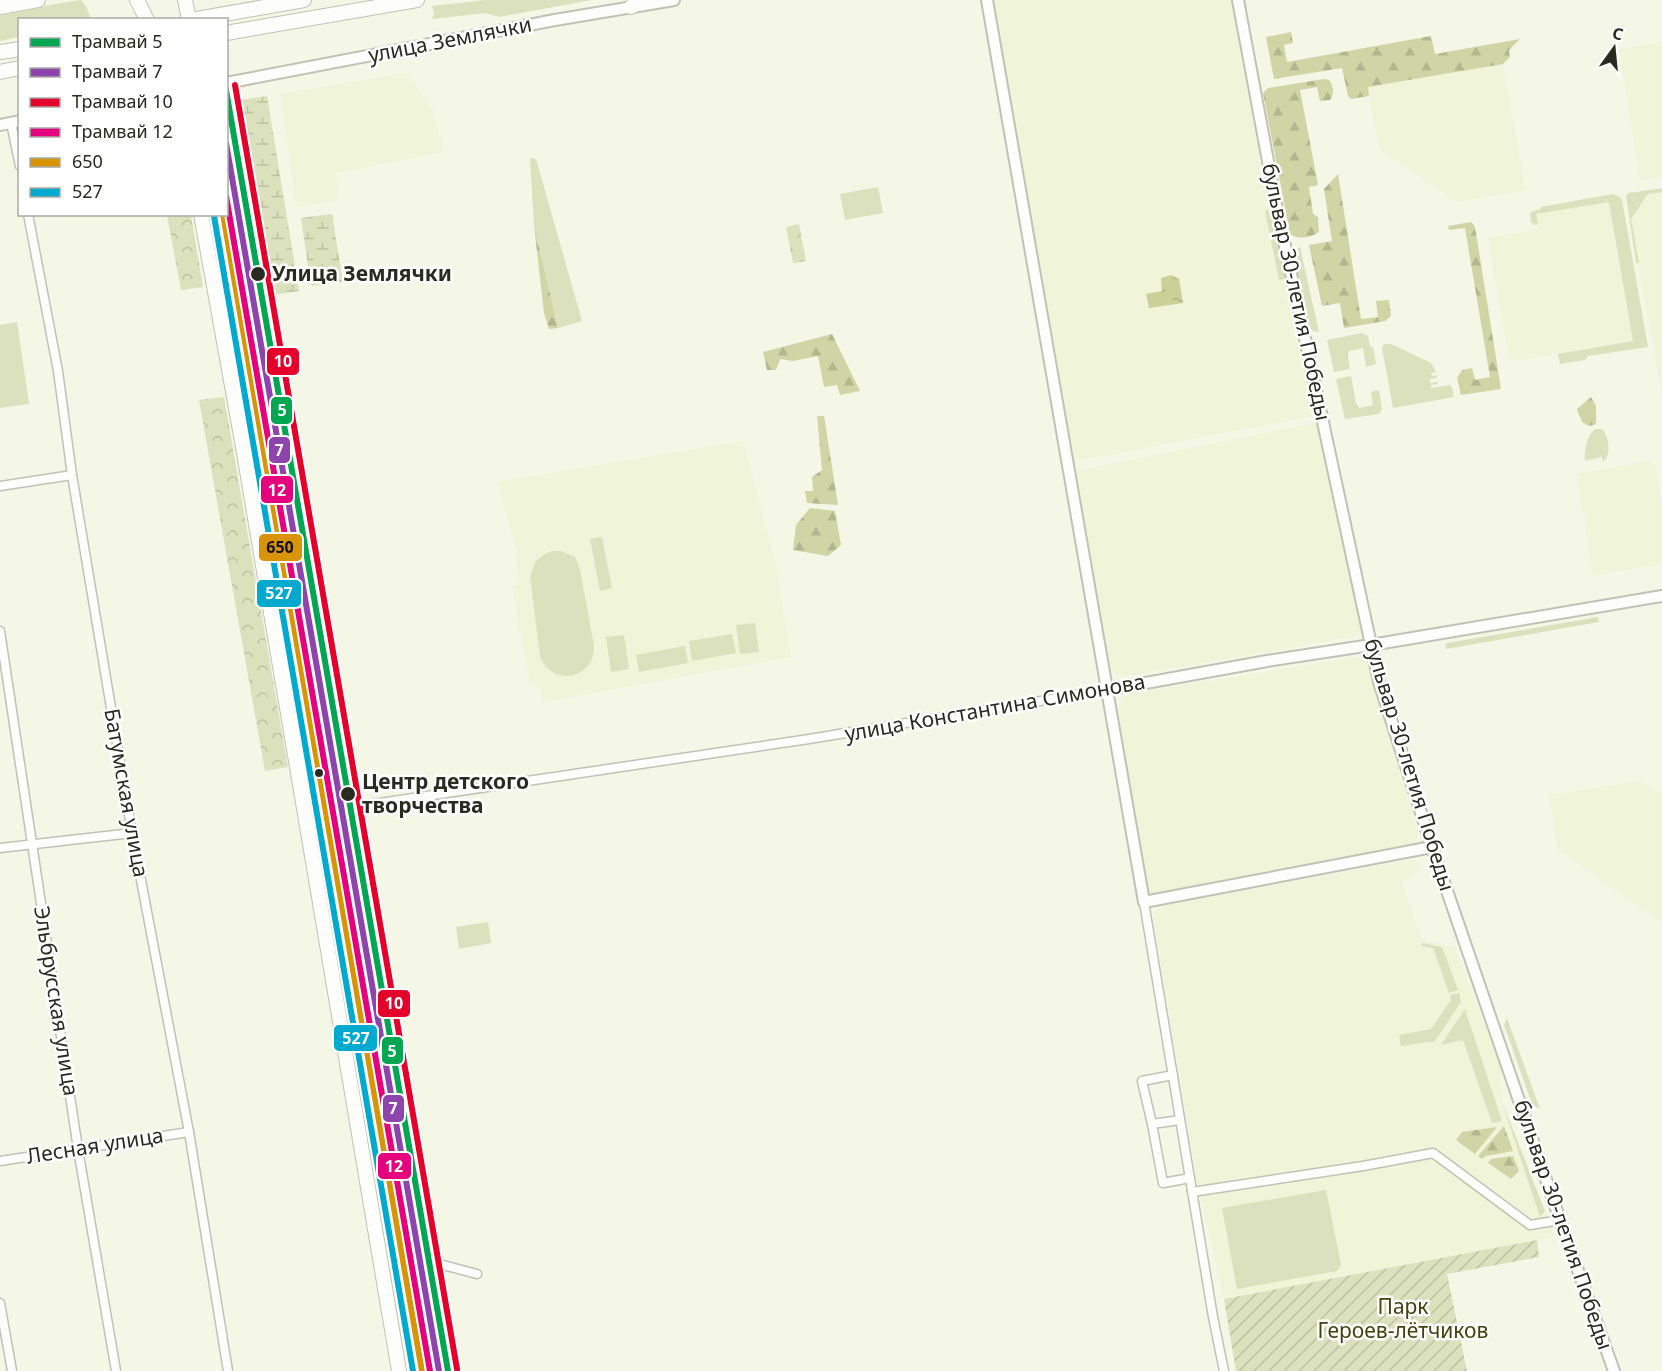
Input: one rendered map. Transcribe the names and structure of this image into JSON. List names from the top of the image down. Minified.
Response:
{"streets":{"main road":["улица Землячки","бульвар 30-летия Победы","улица Константина Симонова"],"street":["Батумская улица","Эльбрусская улица","Лесная улица"]},"crossings":[["бульвар 30-летия Победы","улица Константина Симонова"],["Батумская улица","Лесная улица"],["Эльбрусская улица","Лесная улица"]],"parks":["Парк Героев-лётчиков"],"places":["Улица Землячки","Центр детского творчества"],"lines":["tram line 10","tram line 5","tram line 7","tram line 12","transit line 650","transit line 527"],"legend":["Трамвай 5","Трамвай 7","Трамвай 10","Трамвай 12","650","527"],"north":"top"}
